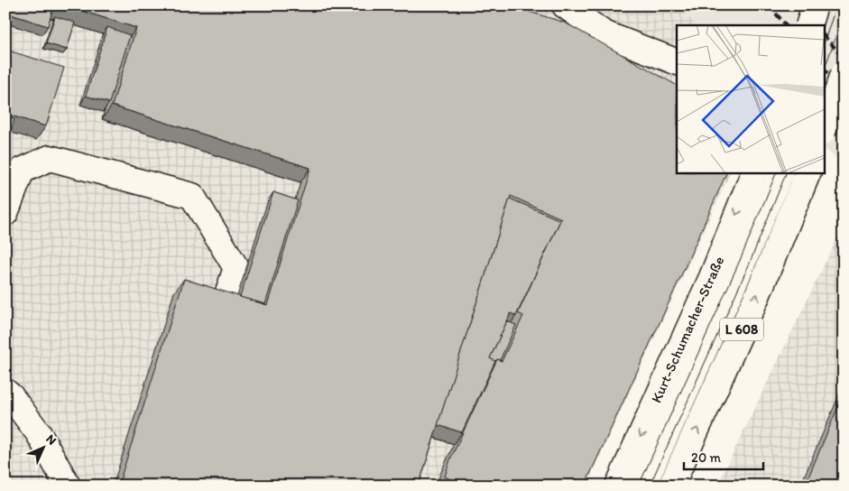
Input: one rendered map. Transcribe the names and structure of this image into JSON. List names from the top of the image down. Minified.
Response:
{"streets":{"main road":["Kurt-Schumacher-Straße","L 608"]},"scale_bar":"20 m","north":"top right"}
